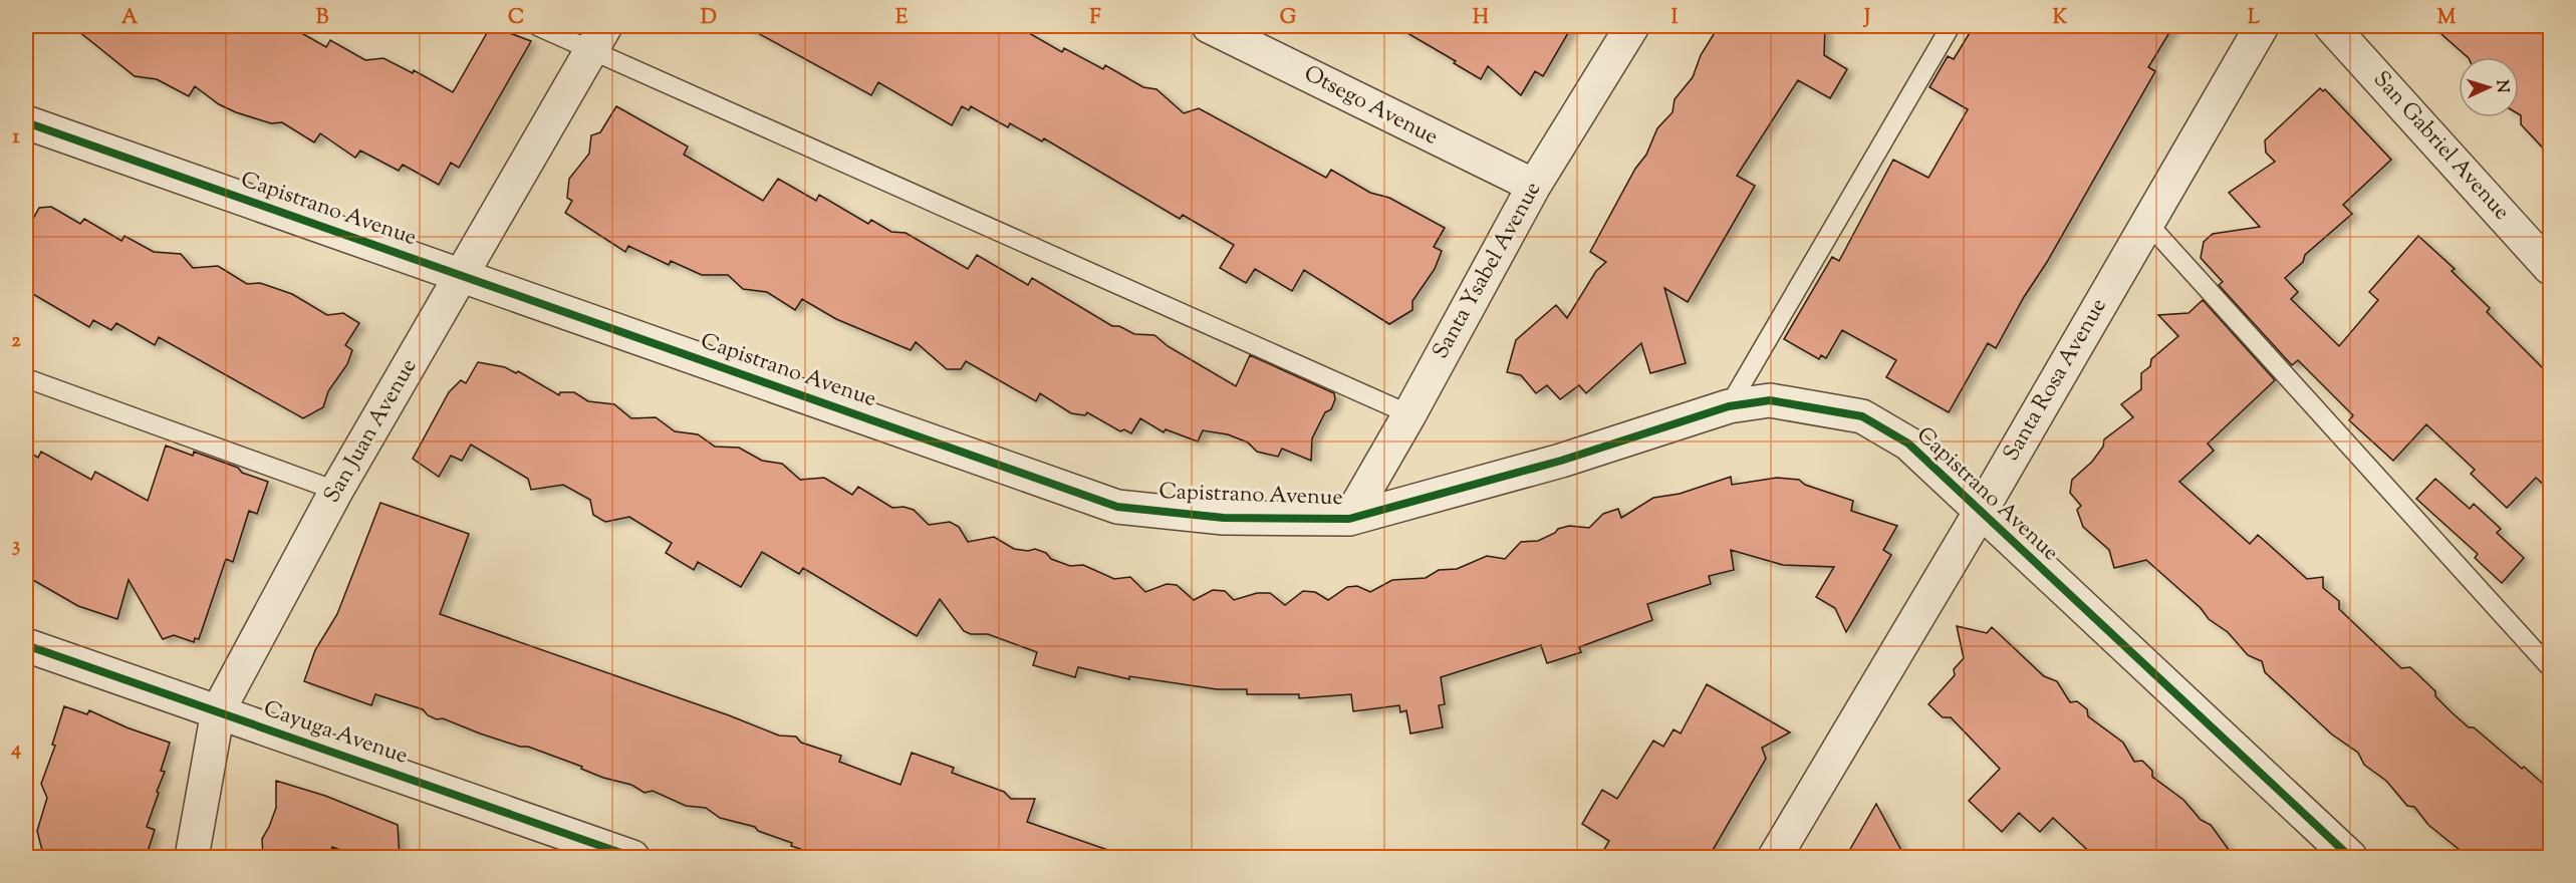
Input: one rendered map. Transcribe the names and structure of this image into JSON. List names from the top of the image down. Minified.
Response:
{"streets":{"street":["Otsego Avenue","San Gabriel Avenue","Capistrano Avenue","Santa Ysabel Avenue","Santa Rosa Avenue","San Juan Avenue","Cayuga Avenue"]},"crossings":[["Otsego Avenue","Santa Ysabel Avenue"],["Capistrano Avenue","Santa Ysabel Avenue"],["Capistrano Avenue","Santa Rosa Avenue"],["Capistrano Avenue","San Juan Avenue"],["San Juan Avenue","Cayuga Avenue"]],"north":"right","grid":{"columns":["A","B","C","D","E","F","G","H","I","J","K","L","M"],"rows":["1","2","3","4"]}}
